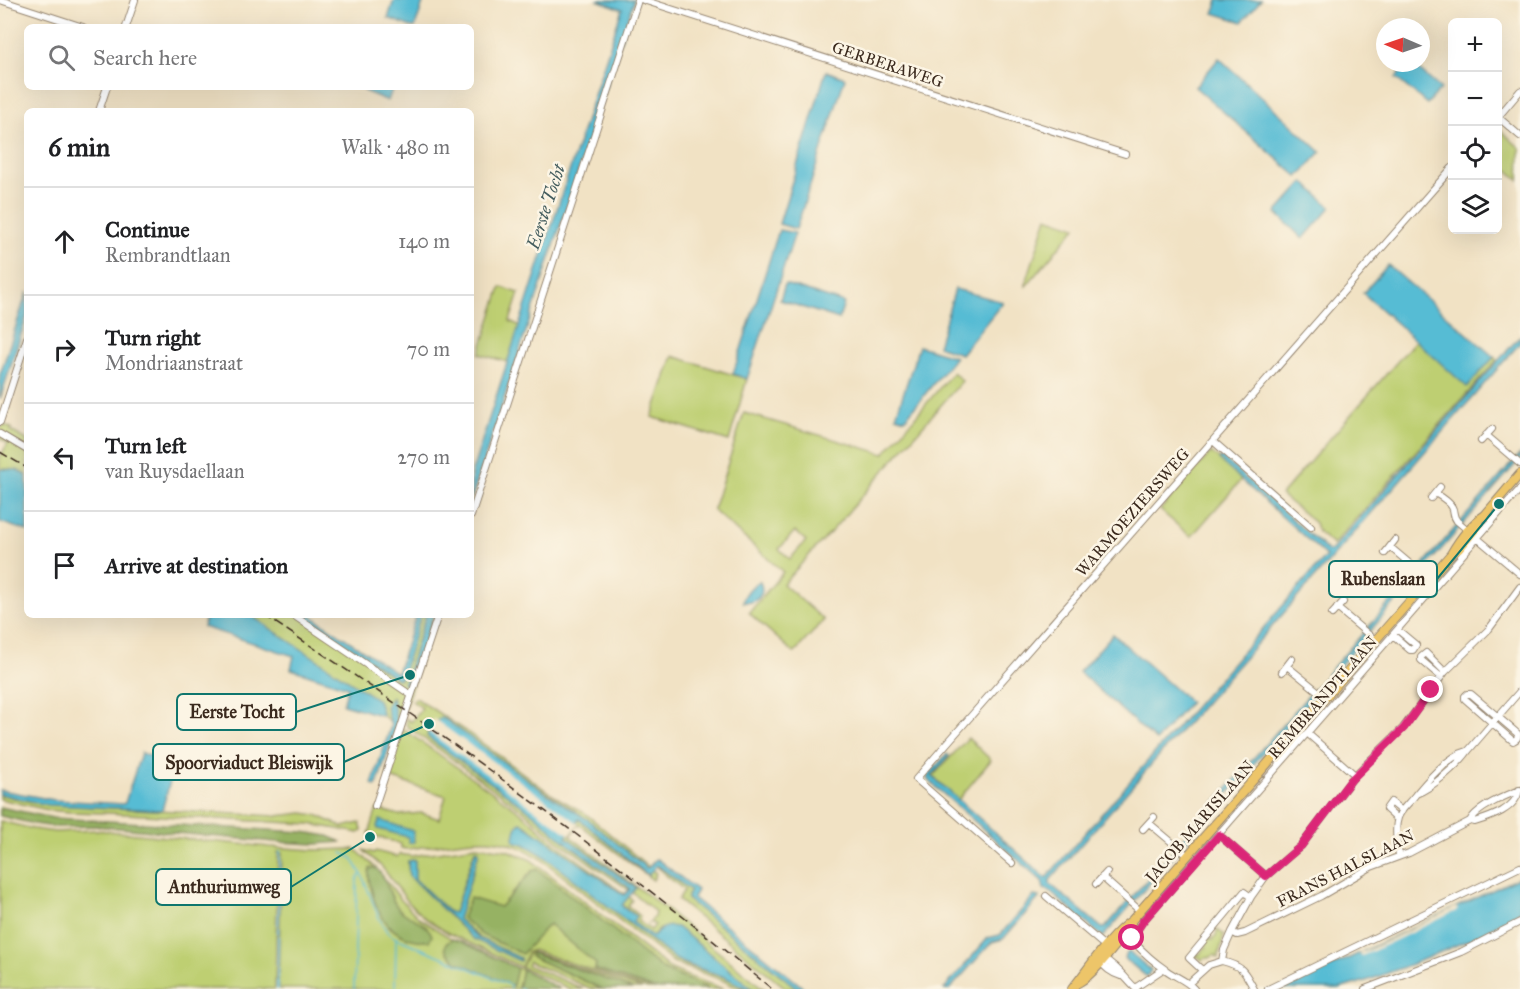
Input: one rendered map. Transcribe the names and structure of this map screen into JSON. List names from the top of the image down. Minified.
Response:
{"streets":{"main road":["JACOB MARISLAAN"],"street":["GERBERAWEG","WARMOEZIERSWEG","REMBRANDTLAAN","FRANS HALSLAAN"]},"crossings":[["REMBRANDTLAAN","JACOB MARISLAAN"]],"water":["Eerste Tocht"],"places":["Rubenslaan","Eerste Tocht","Spoorviaduct Bleiswijk","Anthuriumweg"],"north":"left","page":{"map_buttons":["+","−"],"search":"Search here","heading":["6 min","Walk · 480 m"],"list":[["Continue","Rembrandtlaan","140 m"],["Turn right","Mondriaanstraat","70 m"],["Turn left","van Ruysdaellaan","270 m"],"Arrive at destination"]}}
